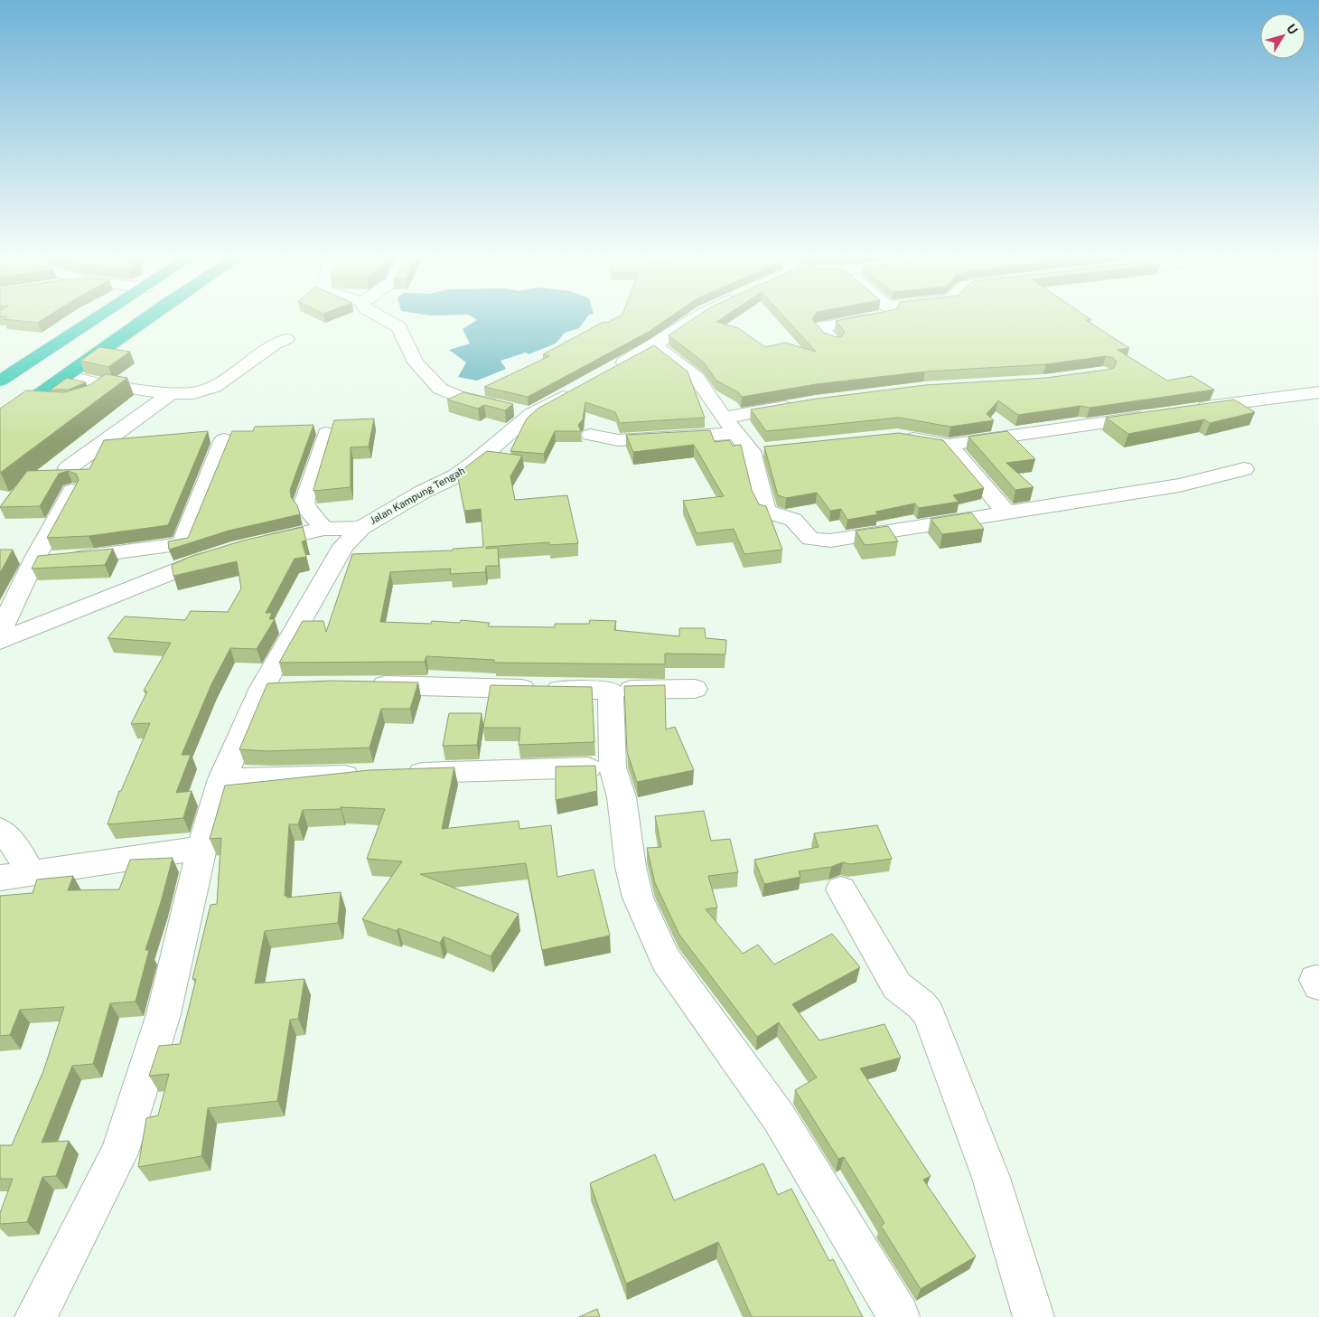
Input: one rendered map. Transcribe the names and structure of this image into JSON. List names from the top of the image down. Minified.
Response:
{"streets":{"street":["Jalan Kampung Tengah"]},"north":"top right"}
